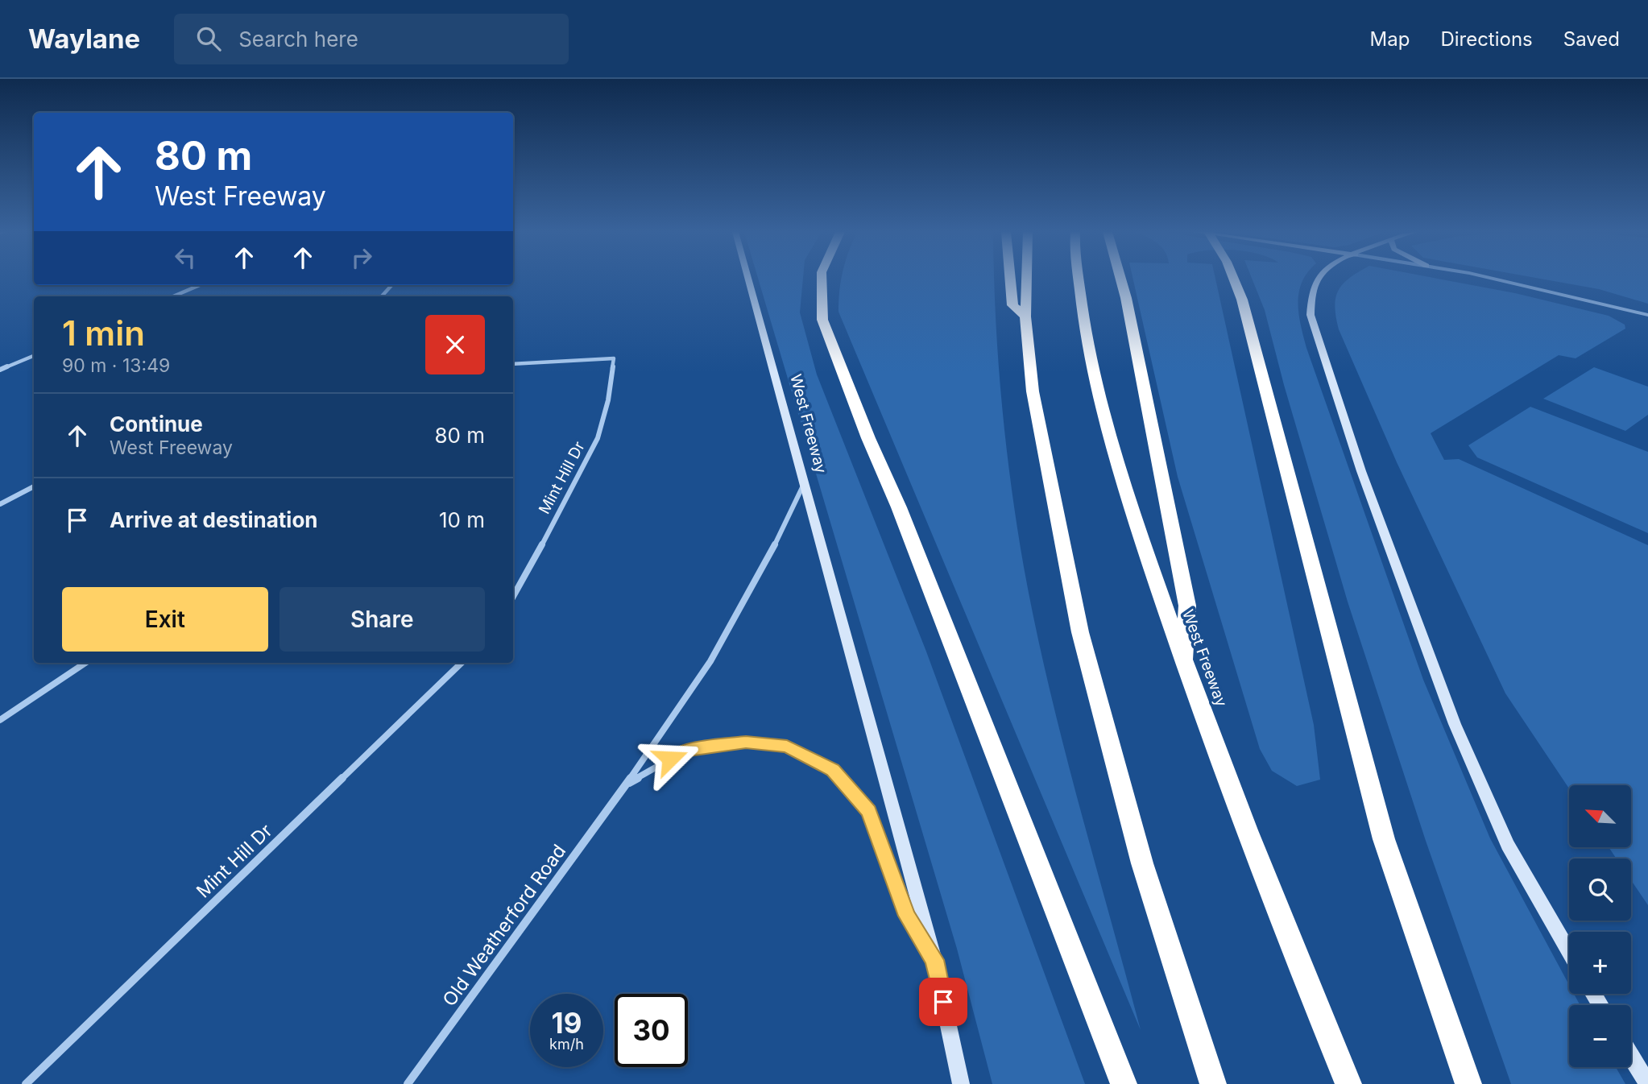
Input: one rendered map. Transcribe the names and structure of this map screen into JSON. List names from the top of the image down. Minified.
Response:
{"streets":{"highway":["West Freeway"],"street":["Mint Hill Dr","Old Weatherford Road"]},"crossings":[["West Freeway","Old Weatherford Road"]],"north":"top left","page":{"header":"Waylane","search":"Search here","nav":["Map","Directions","Saved"],"turn":["80 m","West Freeway"],"heading":["1 min","90 m · 13:49"],"list":[{"name":"Continue","note":"West Freeway","value":"80 m"},{"name":"Arrive at destination","value":"10 m"}],"buttons":["Exit","Share"],"map_buttons":["+","−"],"speed":"19 km/h","limit":"30"}}
